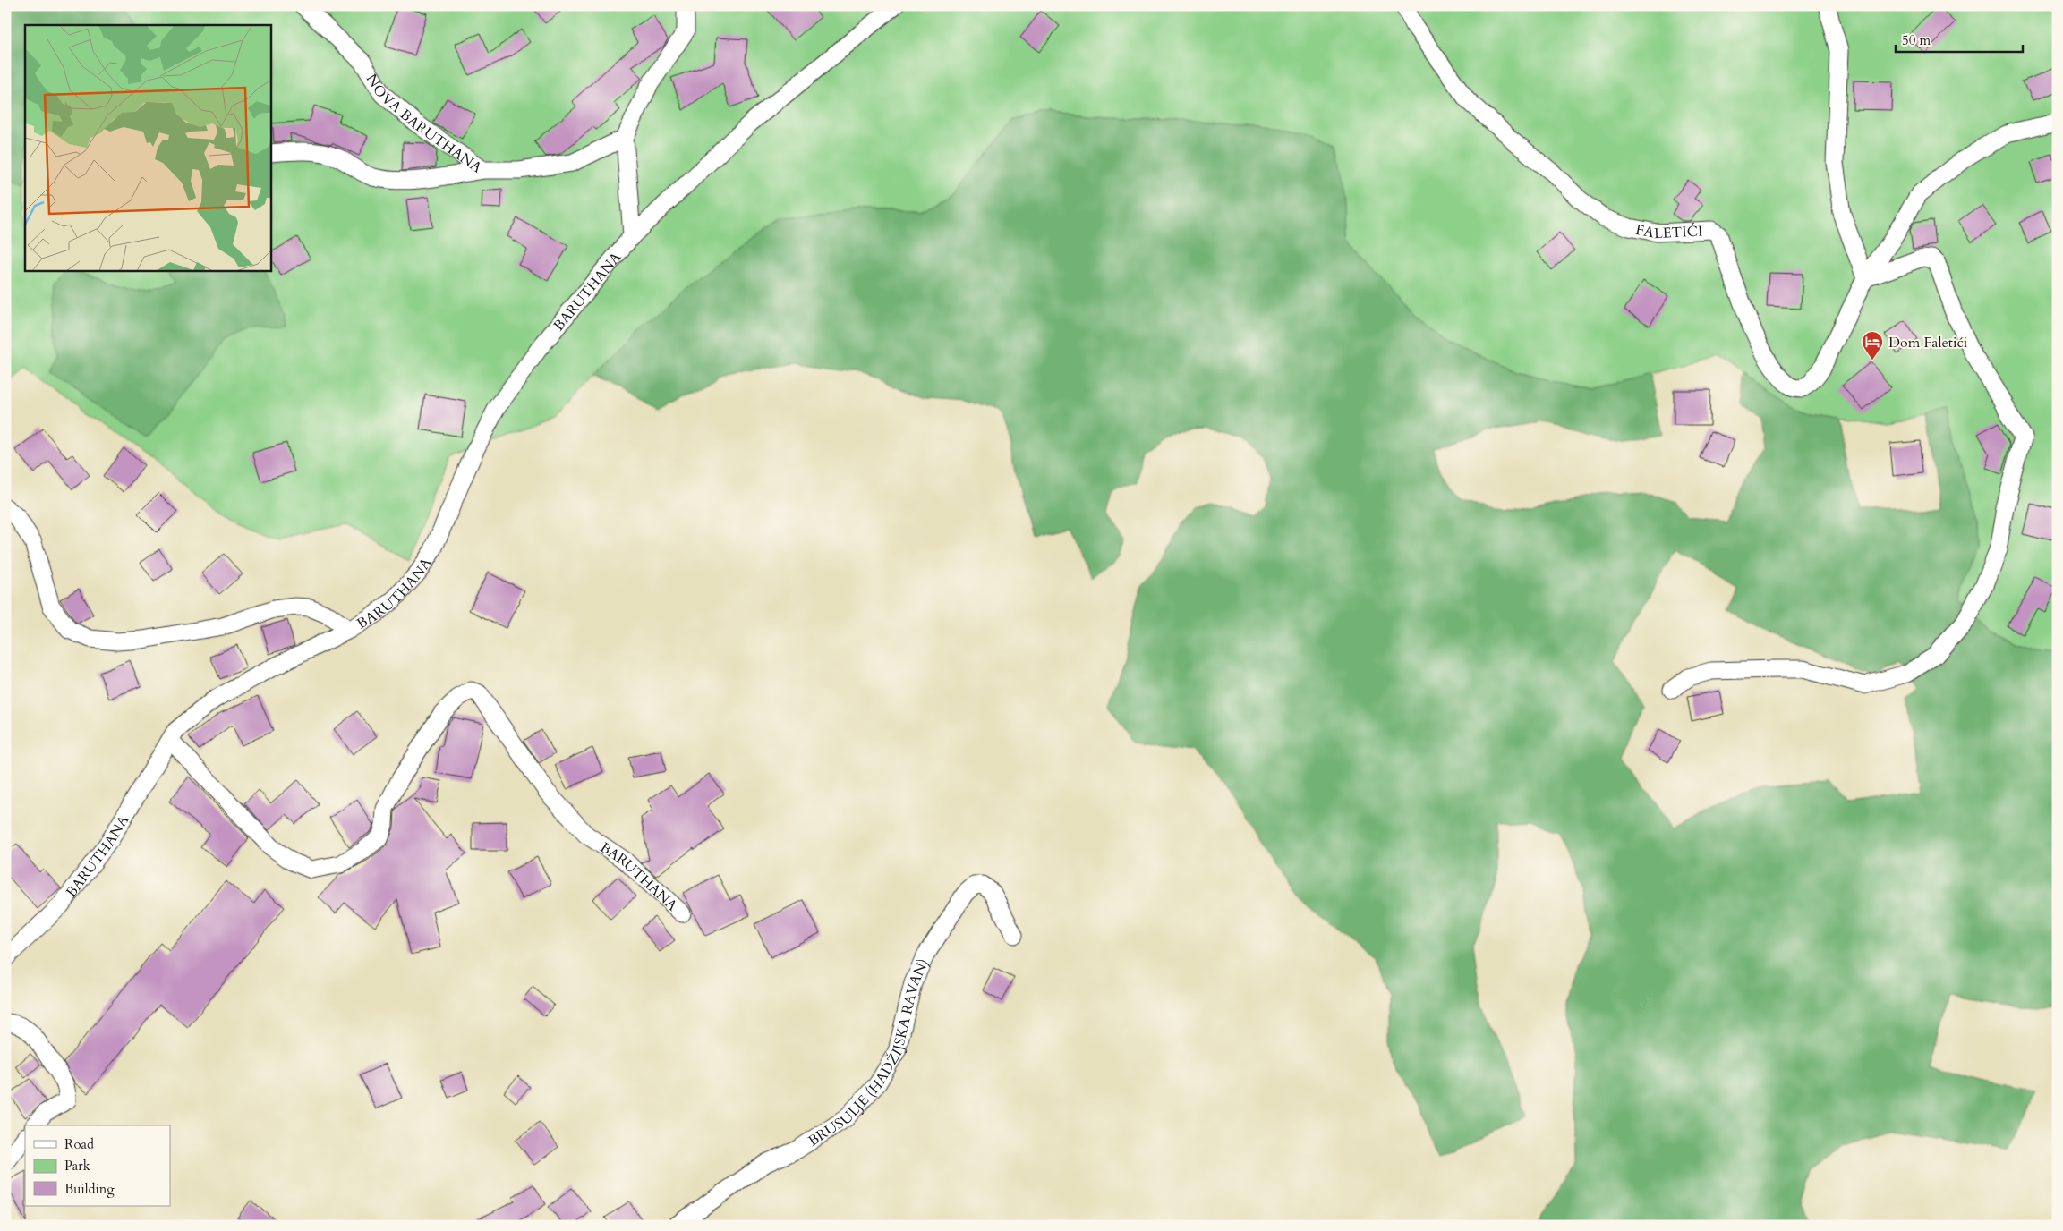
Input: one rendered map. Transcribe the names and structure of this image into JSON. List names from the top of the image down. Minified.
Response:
{"streets":{"street":["NOVA BARUTHANA","FALETIĆI","BARUTHANA","BRUSULJE (HADŽIJSKA RAVAN)"]},"places":{"hotel":["Dom Faletići"]},"legend":["Road","Park","Building"],"scale_bar":"50 m"}
